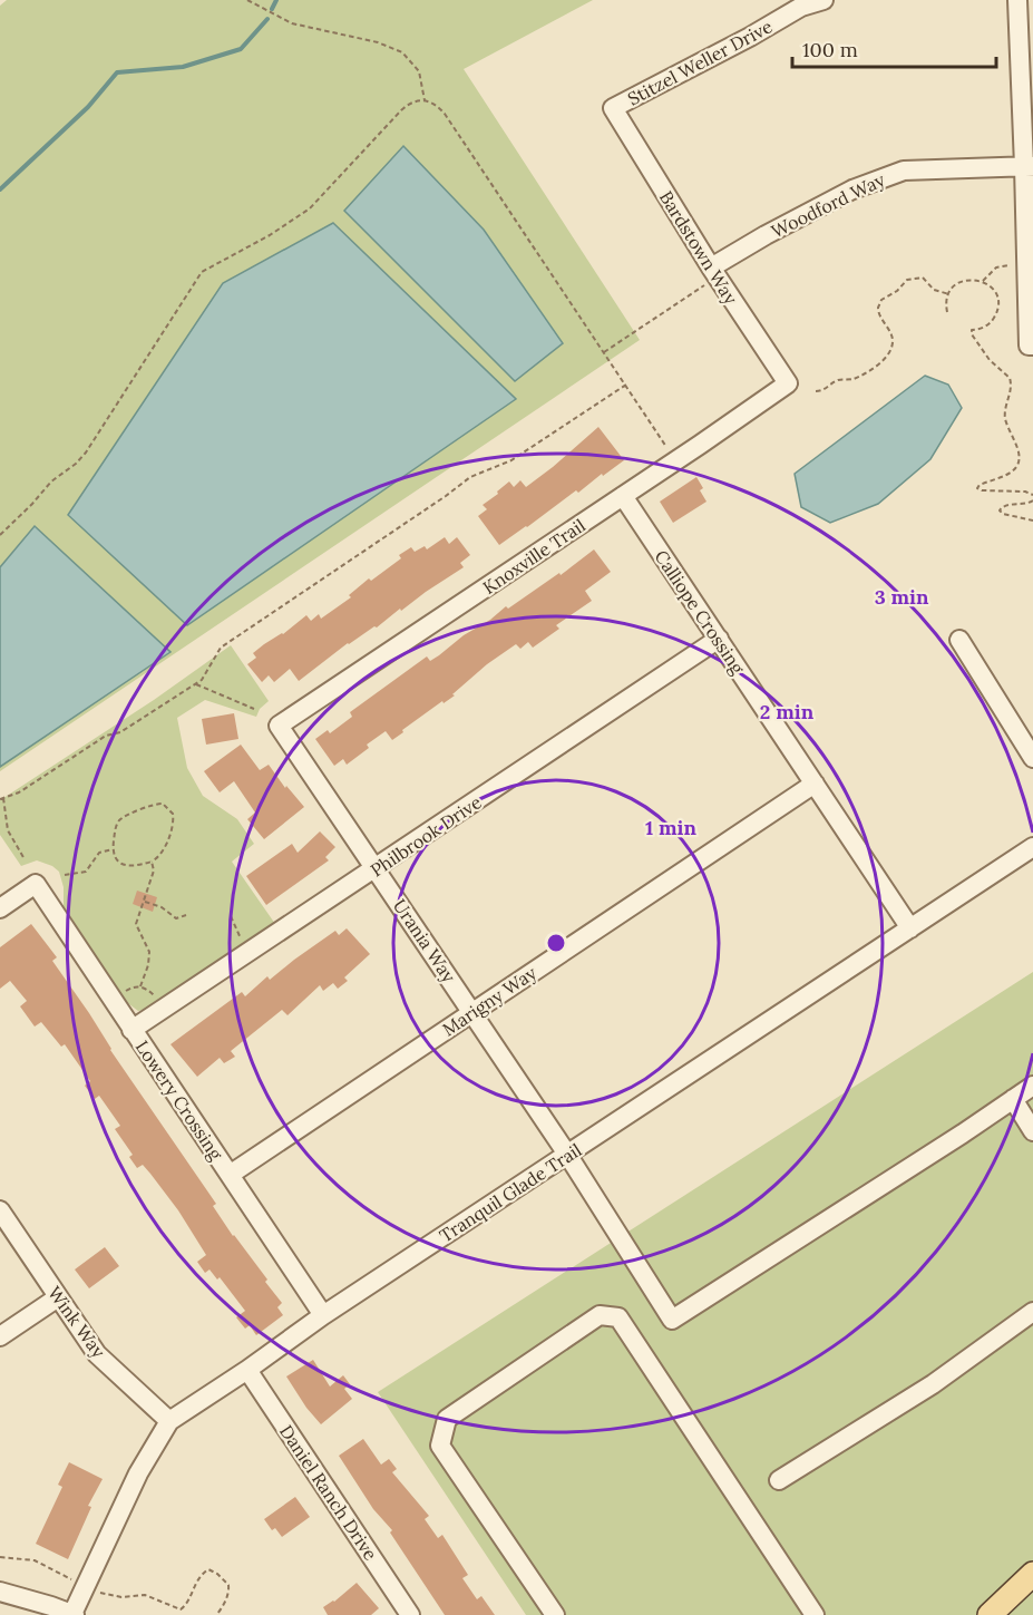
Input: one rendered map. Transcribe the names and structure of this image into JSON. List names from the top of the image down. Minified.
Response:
{"streets":{"street":["Stitzel Weller Drive","Woodford Way","Bardstown Way","Knoxville Trail","Calliope Crossing","Philbrook Drive","Urania Way","Marigny Way","Lowery Crossing","Tranquil Glade Trail","Wink Way","Daniel Ranch Drive"]},"crossings":[["Stitzel Weller Drive","Bardstown Way"],["Woodford Way","Bardstown Way"],["Bardstown Way","Knoxville Trail"],["Knoxville Trail","Calliope Crossing"],["Knoxville Trail","Urania Way"],["Calliope Crossing","Philbrook Drive"],["Calliope Crossing","Marigny Way"],["Calliope Crossing","Tranquil Glade Trail"],["Philbrook Drive","Urania Way"],["Philbrook Drive","Lowery Crossing"],["Urania Way","Marigny Way"],["Urania Way","Tranquil Glade Trail"],["Marigny Way","Lowery Crossing"],["Lowery Crossing","Tranquil Glade Trail"],["Tranquil Glade Trail","Wink Way"],["Tranquil Glade Trail","Daniel Ranch Drive"]],"scale_bar":"100 m","rings":["3 min","2 min","1 min"]}
